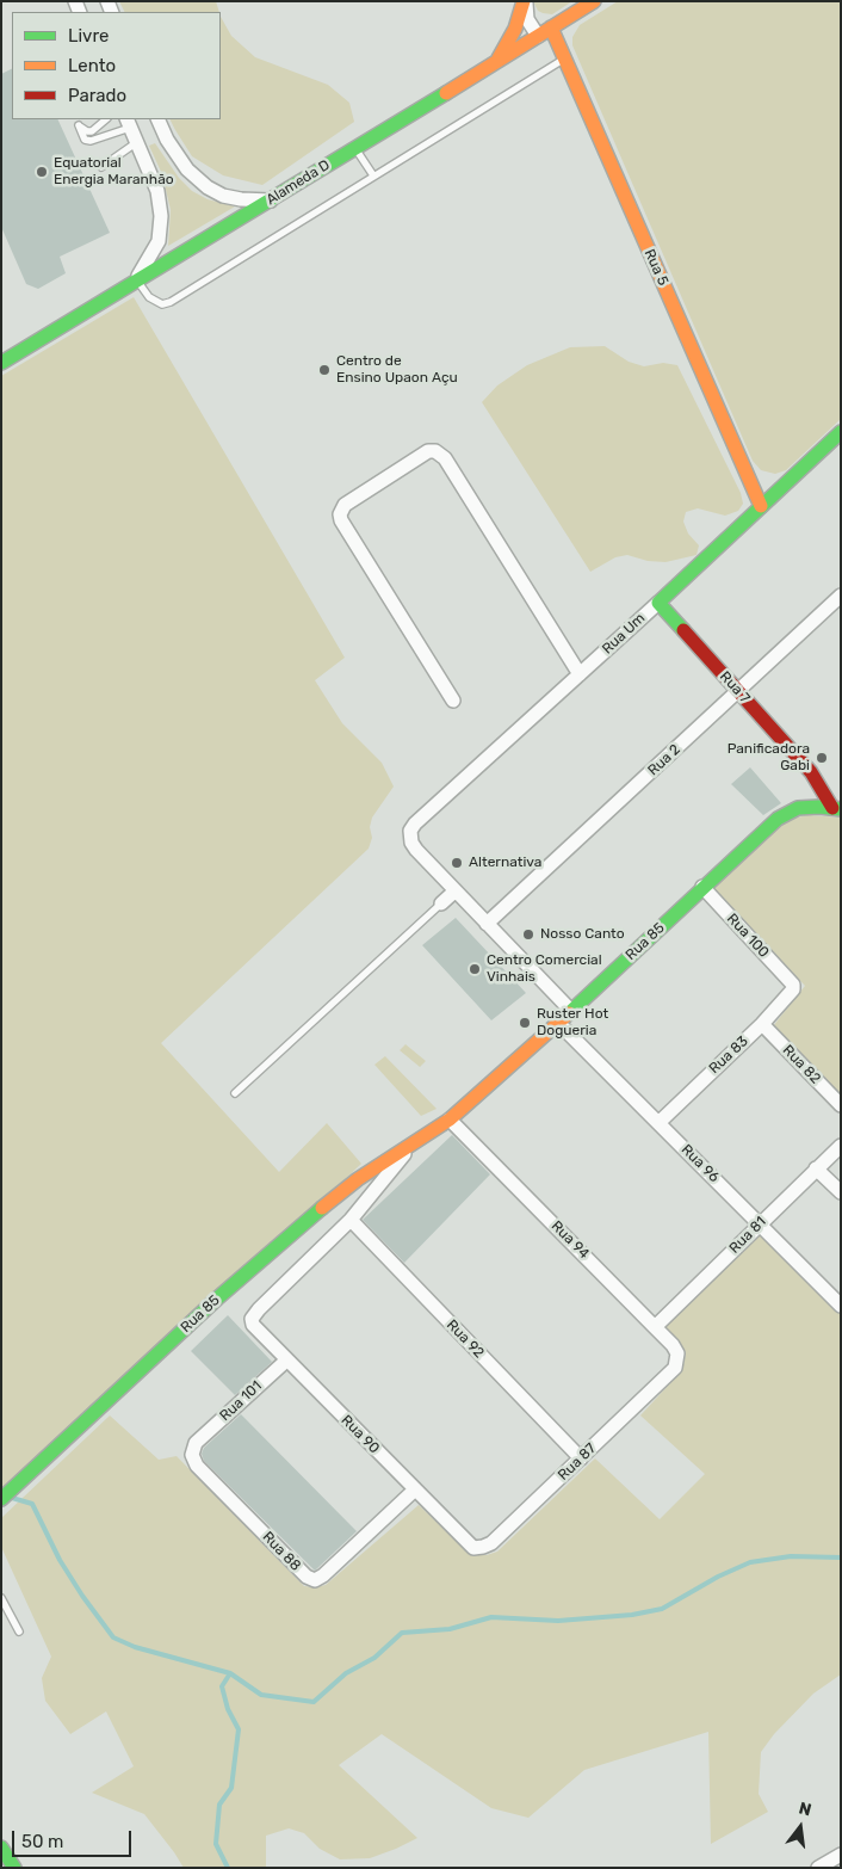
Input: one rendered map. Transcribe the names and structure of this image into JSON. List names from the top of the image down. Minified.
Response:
{"streets":{"street":["Alameda D","Rua 5","Rua Um","Rua 7","Rua 2","Rua 100","Rua 85","Rua 83","Rua 82","Rua 96","Rua 81","Rua 94","Rua 92","Rua 101","Rua 90","Rua 87","Rua 88"]},"crossings":[["Alameda D","Rua 5"],["Rua 5","Rua Um"],["Rua Um","Rua 7"],["Rua 7","Rua 2"],["Rua 100","Rua 85"],["Rua 100","Rua 83"],["Rua 85","Rua 96"],["Rua 85","Rua 94"],["Rua 85","Rua 92"],["Rua 85","Rua 90"],["Rua 83","Rua 82"],["Rua 83","Rua 96"],["Rua 96","Rua 81"],["Rua 81","Rua 94"],["Rua 94","Rua 87"],["Rua 92","Rua 87"],["Rua 101","Rua 90"],["Rua 101","Rua 88"],["Rua 90","Rua 87"],["Rua 90","Rua 88"]],"places":["Equatorial Energia Maranhão","Centro de Ensino Upaon Açu","Panificadora Gabi","Alternativa","Nosso Canto","Centro Comercial Vinhais","Ruster Hot Dogueria"],"legend":["Livre","Lento","Parado"],"scale_bar":"50 m","north":"top"}
